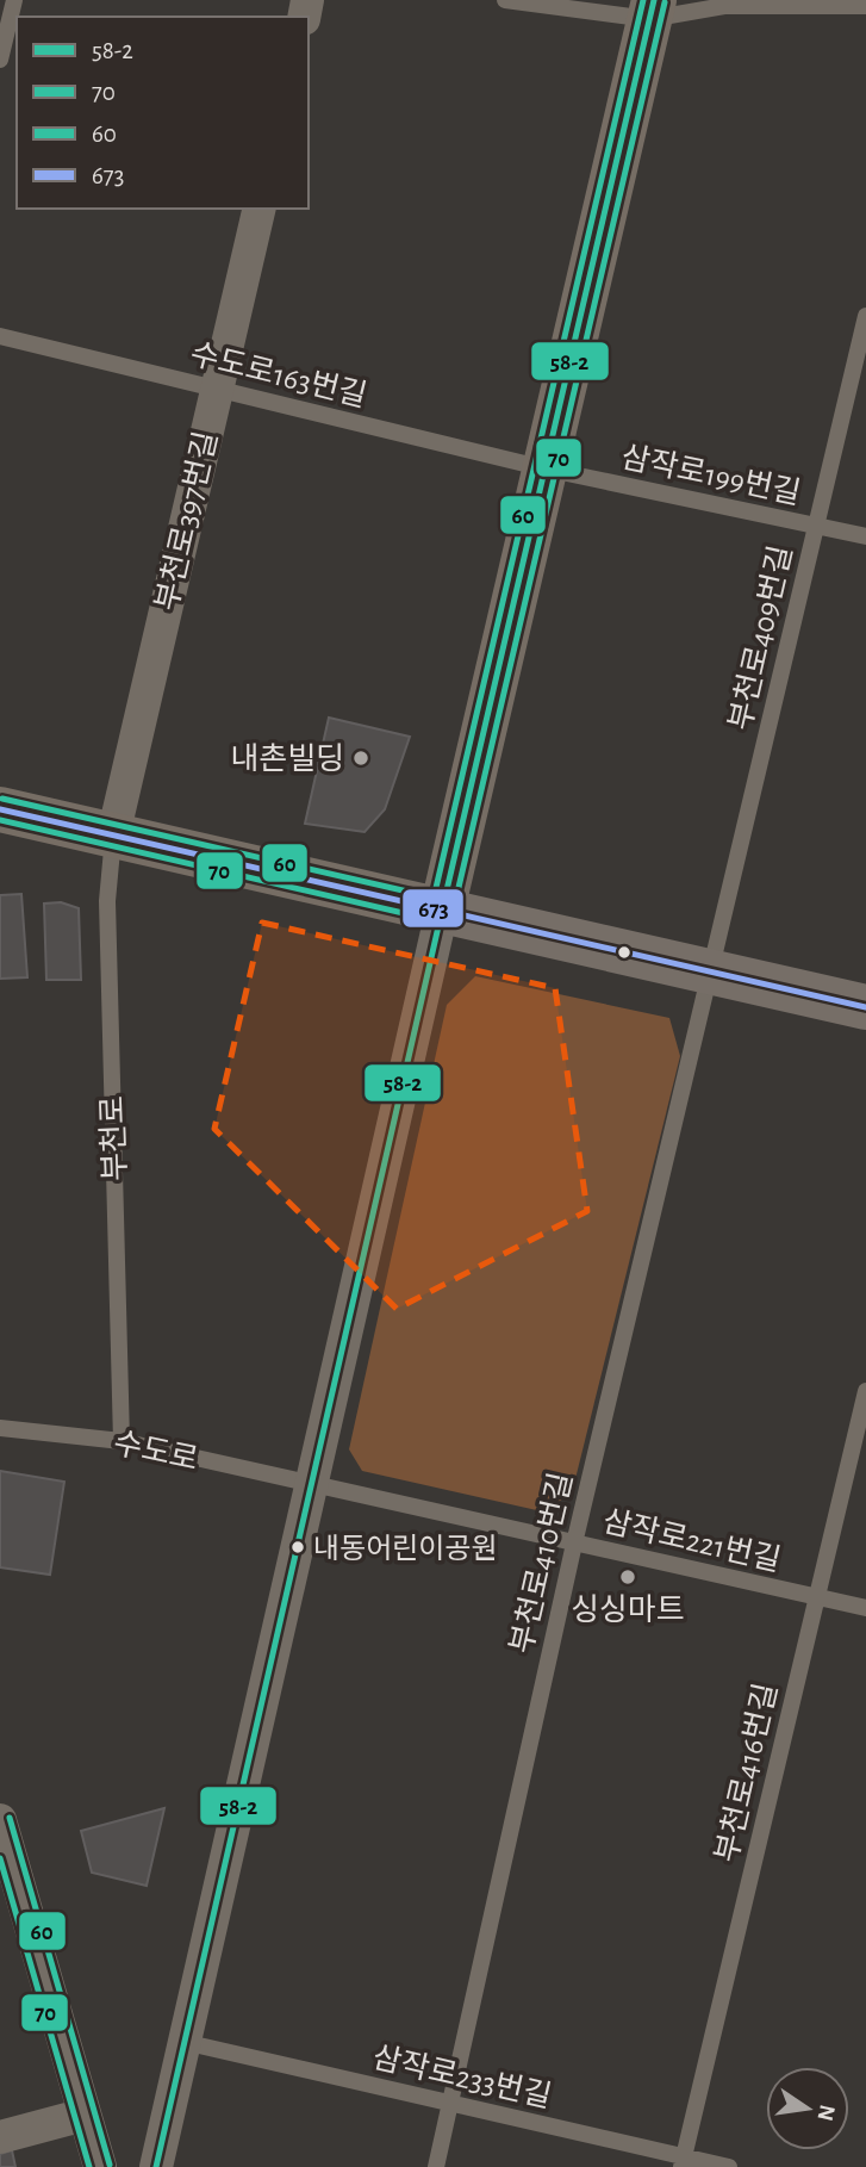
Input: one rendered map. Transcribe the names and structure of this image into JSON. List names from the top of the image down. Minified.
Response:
{"streets":{"street":["부천로397번길"],"lane":["수도로163번길","삼작로199번길","부천로409번길","부천로","수도로","삼작로221번길","부천로410번길","부천로416번길","삼작로233번길"]},"crossings":[["수도로163번길","삼작로199번길"],["수도로163번길","부천로397번길"],["삼작로199번길","부천로409번길"],["부천로397번길","부천로"],["부천로409번길","부천로410번길"],["부천로","수도로"],["수도로","삼작로221번길"],["삼작로221번길","부천로410번길"],["삼작로221번길","부천로416번길"],["부천로410번길","삼작로233번길"],["부천로416번길","삼작로233번길"]],"places":["내촌빌딩","내동어린이공원","싱싱마트"],"lines":["transit line 58-2","transit line 60","transit line 70","transit line 673"],"legend":["58-2","70","60","673"],"north":"right"}
